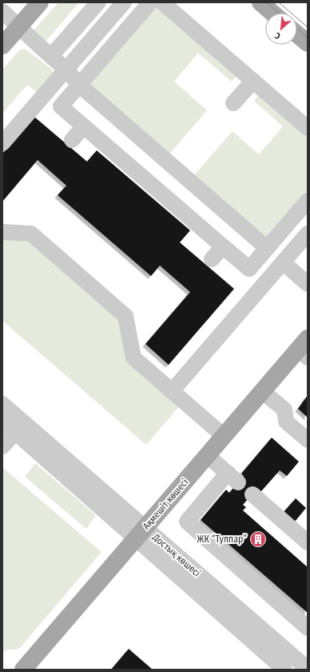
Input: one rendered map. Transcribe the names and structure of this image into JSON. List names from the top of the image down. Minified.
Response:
{"streets":{"main road":["Ақмешіт көшесі"],"street":["Достық көшесі"]},"crossings":[["Ақмешіт көшесі","Достық көшесі"]],"places":{"building":["ЖК “Тулпар”"]},"north":"bottom left"}
